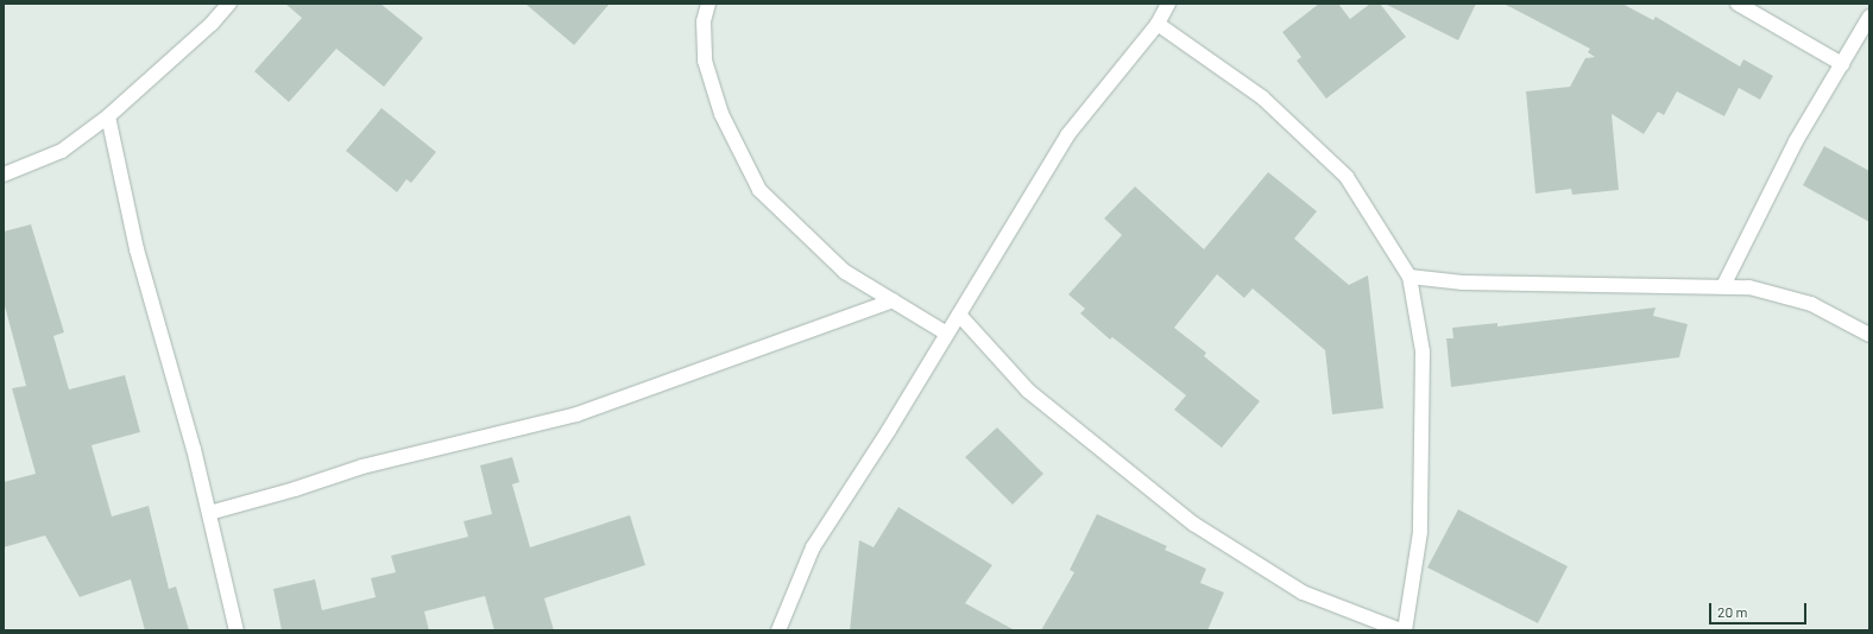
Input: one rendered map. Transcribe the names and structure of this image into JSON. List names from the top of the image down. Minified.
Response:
{"scale_bar":"20 m"}
